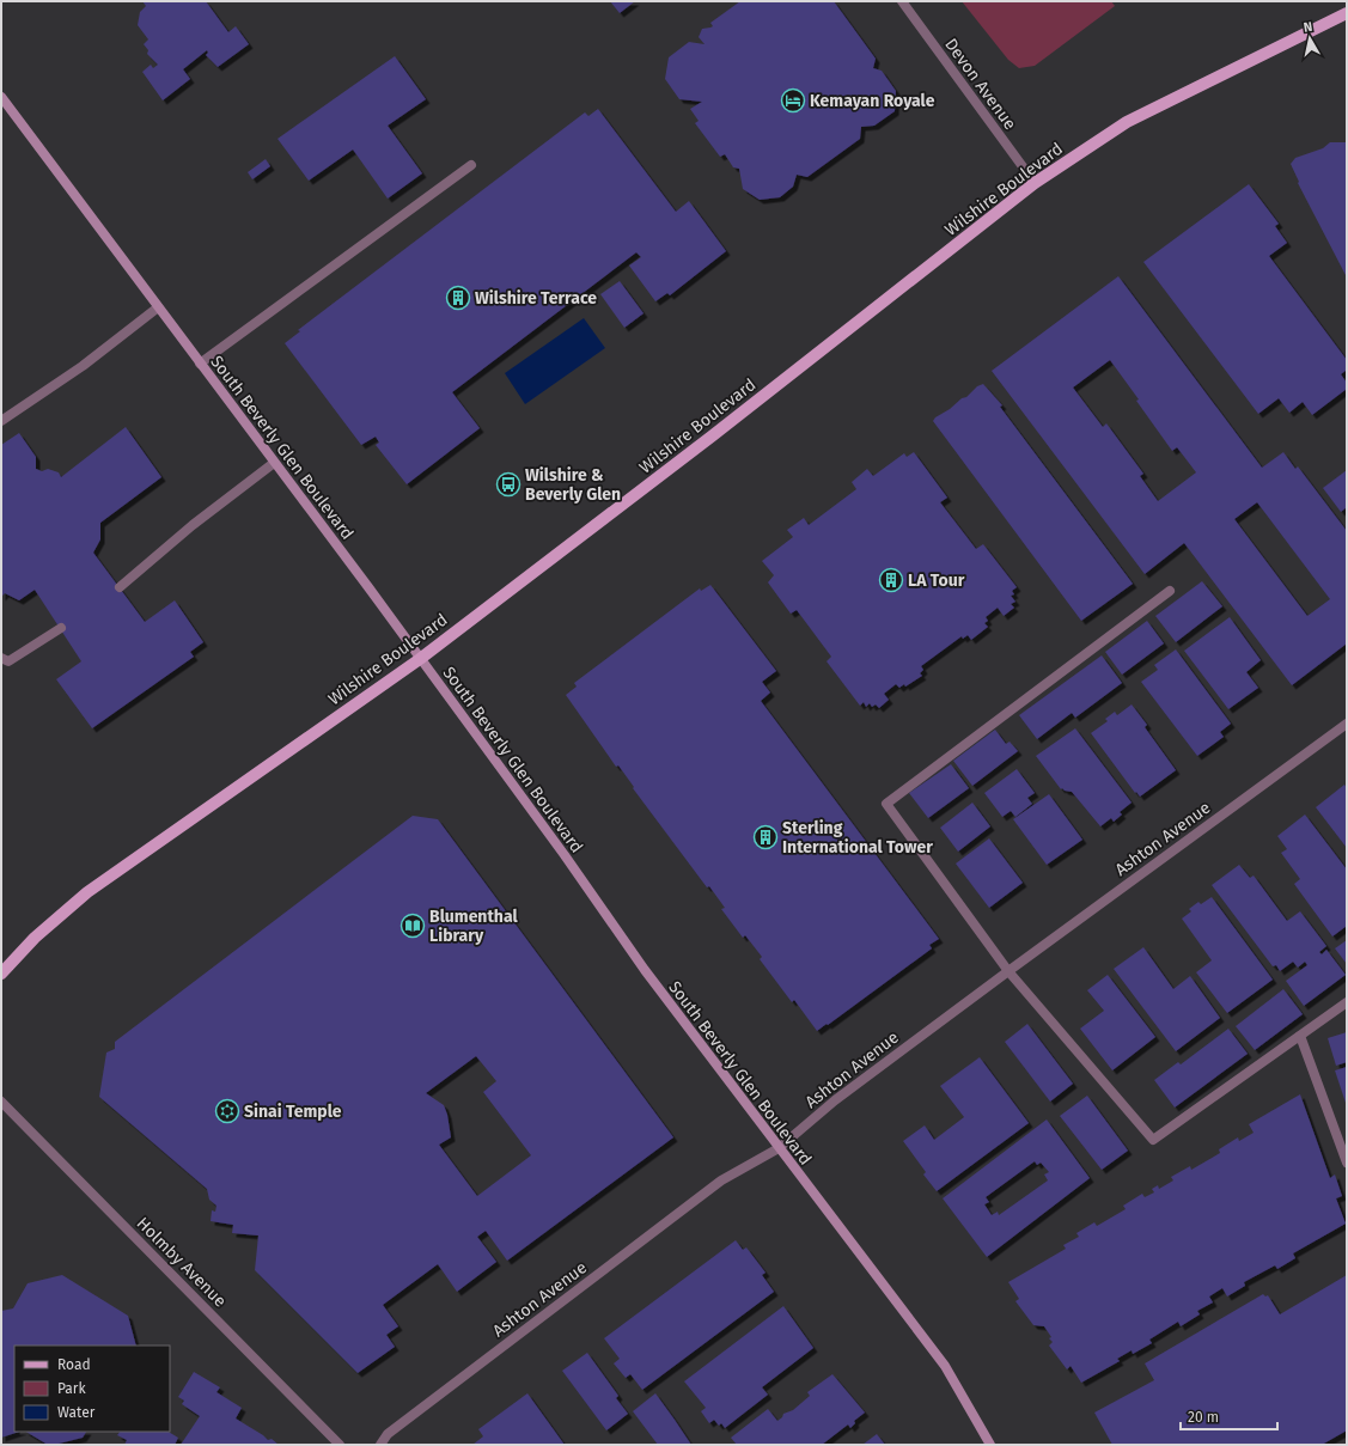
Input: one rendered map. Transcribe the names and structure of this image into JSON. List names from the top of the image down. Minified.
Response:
{"streets":{"main road":["Wilshire Boulevard","South Beverly Glen Boulevard"],"street":["Devon Avenue","Ashton Avenue","Holmby Avenue"]},"crossings":[["Devon Avenue","Wilshire Boulevard"],["Wilshire Boulevard","South Beverly Glen Boulevard"],["South Beverly Glen Boulevard","Ashton Avenue"]],"places":{"hotel":["Kemayan Royale"],"building":["Wilshire Terrace","LA Tour","Sterling International Tower"],"bus stop":["Wilshire & Beverly Glen"],"library":["Blumenthal Library"],"synagogue":["Sinai Temple"]},"legend":["Road","Park","Water"],"scale_bar":"20 m","north":"top"}
